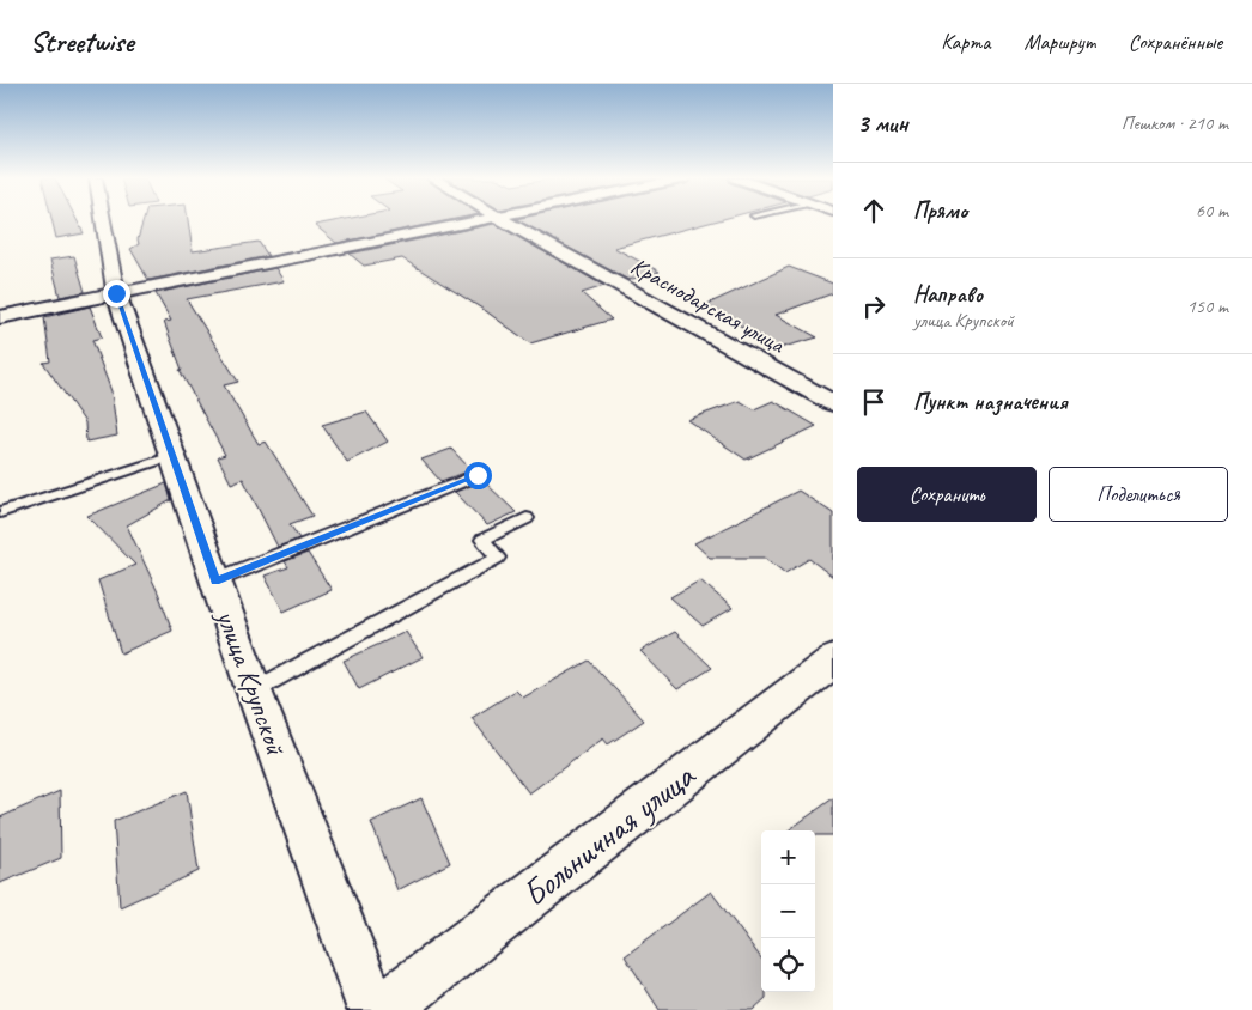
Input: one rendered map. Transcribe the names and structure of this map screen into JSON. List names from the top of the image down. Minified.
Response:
{"streets":{"street":["Краснодарская улица","улица Крупской","Больничная улица"]},"page":{"header":"Streetwise","nav":["Карта","Маршрут","Сохранённые"],"heading":["3 мин","Пешком · 210 m"],"list":[["Прямо","60 m"],["Направо","улица Крупской","150 m"],"Пункт назначения"],"buttons":["Сохранить","Поделиться"],"map_buttons":["+","−"]}}
